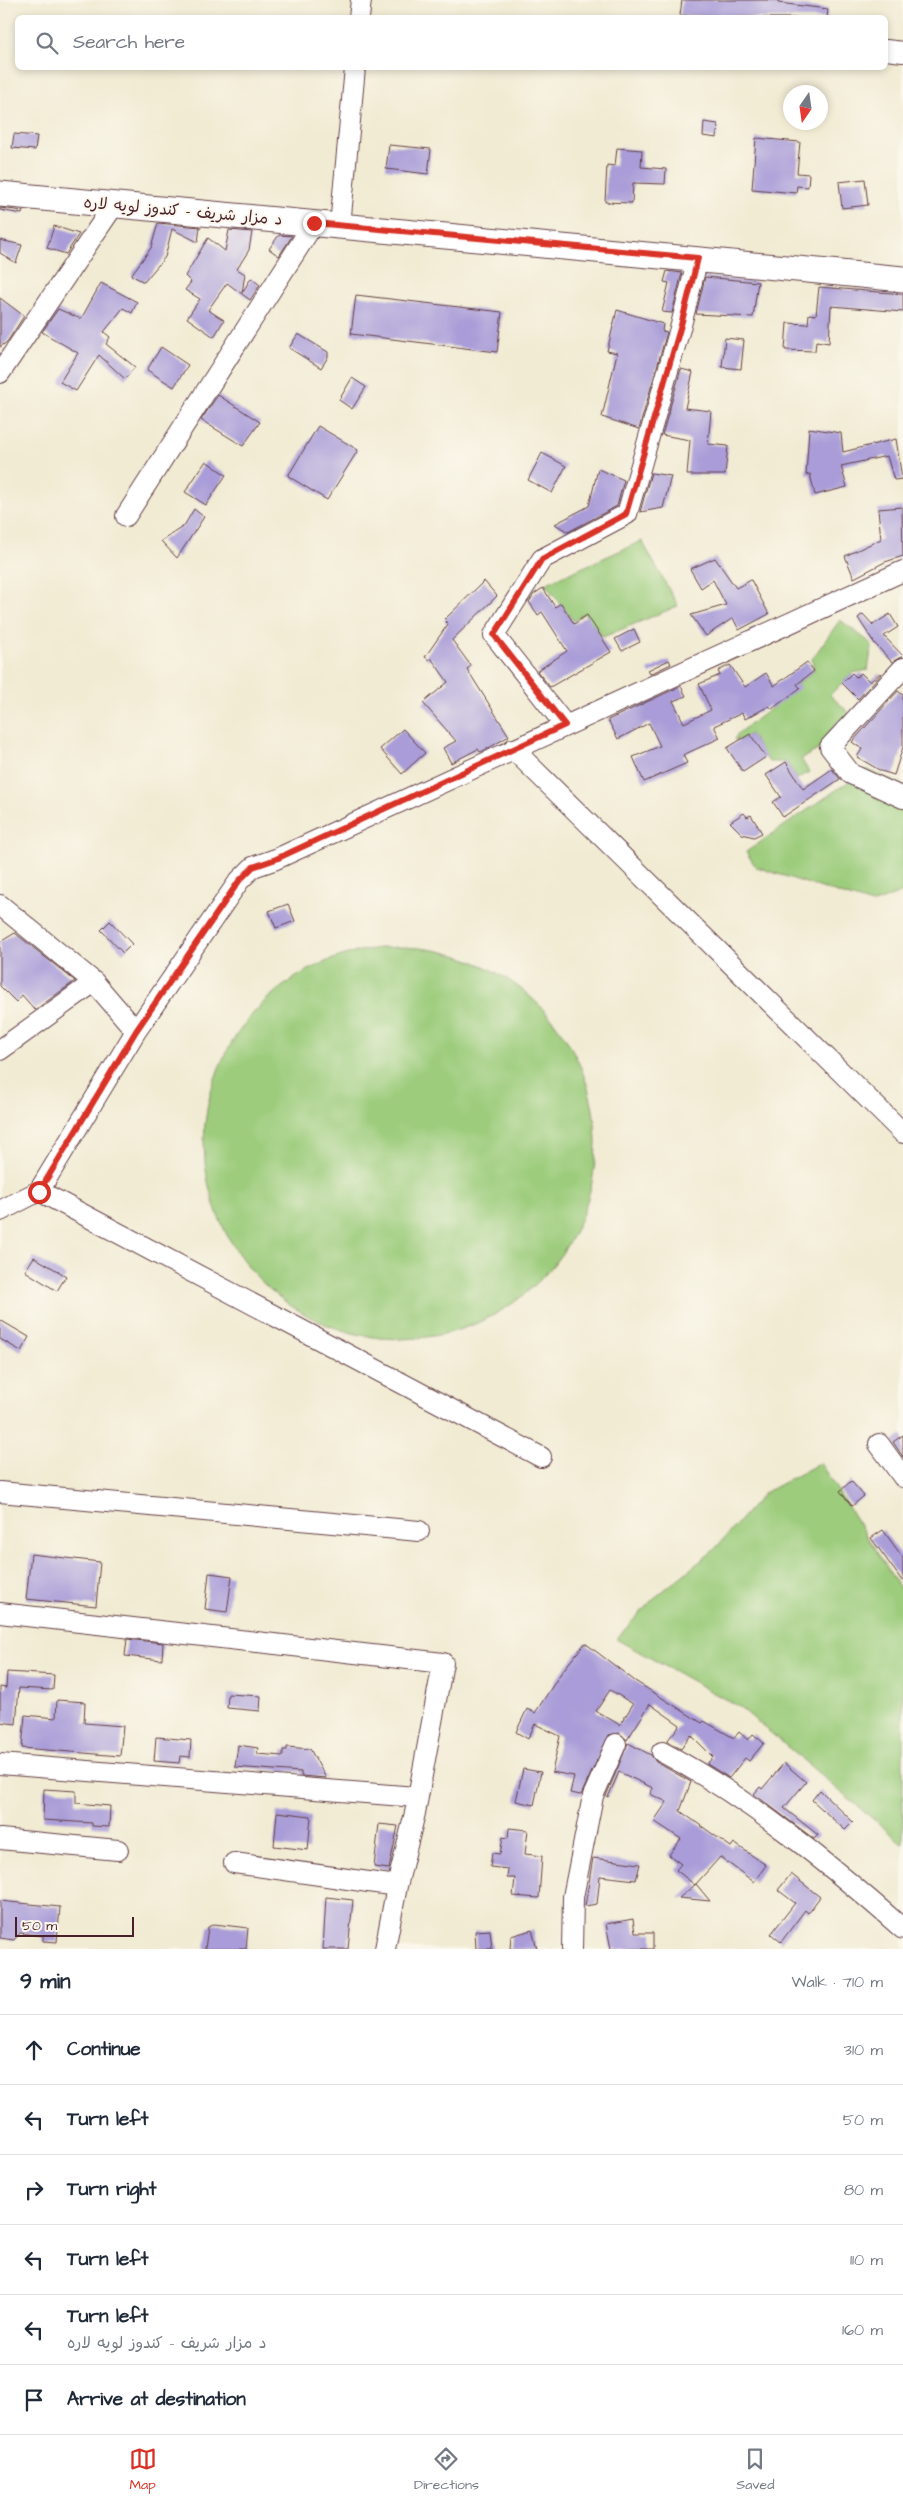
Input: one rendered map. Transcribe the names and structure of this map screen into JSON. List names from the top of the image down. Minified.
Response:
{"streets":{"main road":["د مزار شریف - کندوز لویه لاره"]},"scale_bar":"50 m","north":"bottom","page":{"search":"Search here","scale":"50 m","heading":["9 min","Walk · 710 m"],"list":[["Continue","310 m"],["Turn left","50 m"],["Turn right","80 m"],["Turn left","110 m"],["Turn left","د مزار شریف - کندوز لویه لاره","160 m"],"Arrive at destination"],"nav":["Map","Directions","Saved"]}}
